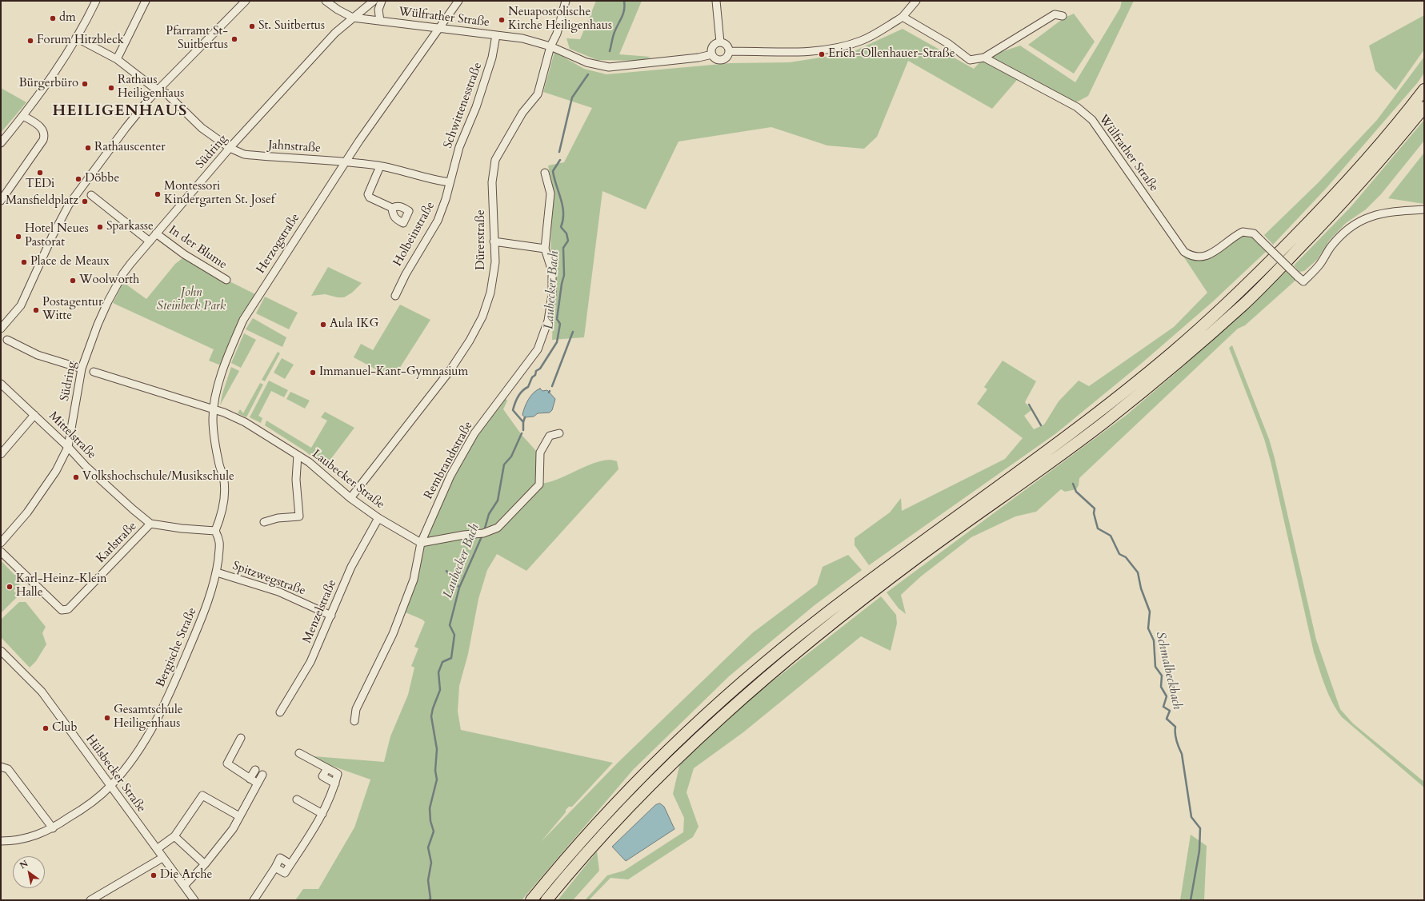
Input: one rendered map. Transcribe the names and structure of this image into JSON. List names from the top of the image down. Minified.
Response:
{"streets":{"street":["Wülfrather Straße","Schwittenesstraße","Jahnstraße","Südring","Holbeinstraße","Dürerstraße","Herzogstraße","In der Blume","Mittelstraße","Rembrandtstraße","Laubecker Straße","Karlstraße","Spitzwegstraße","Menzelstraße","Bergische Straße","Hülsbecker Straße"]},"crossings":[["Wülfrather Straße","Schwittenesstraße"],["Wülfrather Straße","Südring"],["Wülfrather Straße","Dürerstraße"],["Wülfrather Straße","Herzogstraße"],["Schwittenesstraße","Jahnstraße"],["Schwittenesstraße","Holbeinstraße"],["Jahnstraße","Südring"],["Jahnstraße","Holbeinstraße"],["Jahnstraße","Herzogstraße"],["Südring","In der Blume"],["Südring","Mittelstraße"],["Dürerstraße","Laubecker Straße"],["Herzogstraße","Laubecker Straße"],["Herzogstraße","Bergische Straße"],["Mittelstraße","Karlstraße"],["Rembrandtstraße","Laubecker Straße"],["Laubecker Straße","Menzelstraße"],["Spitzwegstraße","Menzelstraße"],["Spitzwegstraße","Bergische Straße"],["Bergische Straße","Hülsbecker Straße"]],"districts":["HEILIGENHAUS"],"water":["Laubecker Bach","Schmalbeckbach"],"parks":["John Steinbeck Park"],"places":["dm","Neuapostolische Kirche Heiligenhaus","St. Suitbertus","Pfarramt St- Suitbertus","Forum Hitzbleck","Erich-Ollenhauer-Straße","Bürgerbüro","Rathaus Heiligenhaus","Rathauscenter","TEDi","Döbbe","Montessori Kindergarten St. Josef","Mansfieldplatz","Sparkasse","Hotel Neues Pastorat","Place de Meaux","Woolworth","Postagentur Witte","Aula IKG","Immanuel-Kant-Gymnasium","Volkshochschule/Musikschule","Karl-Heinz-Klein Halle","Gesamtschule Heiligenhaus","Club","Die Arche"],"north":"top left"}
